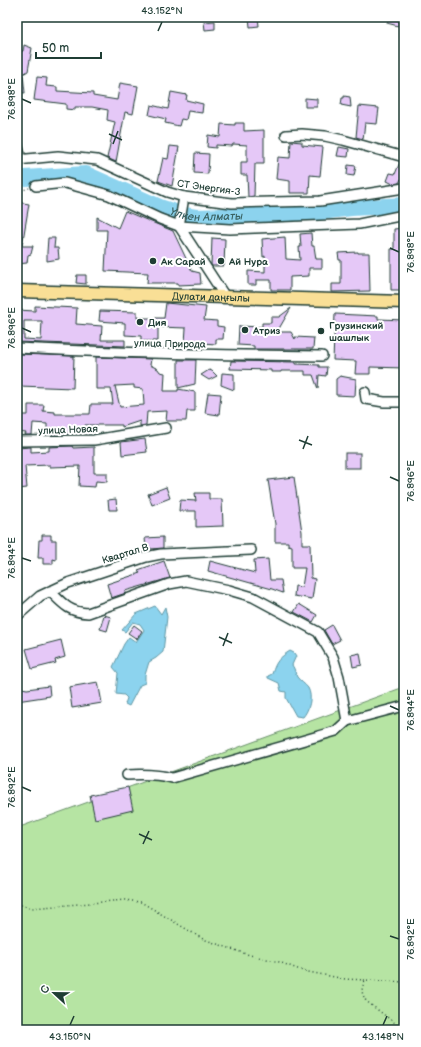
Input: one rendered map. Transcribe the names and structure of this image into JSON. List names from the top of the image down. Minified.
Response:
{"streets":{"main road":["Дулати даңғылы"],"street":["СТ Энергия-3","улица Природа","улица Новая","Квартал В"]},"water":["Үлкен Алматы"],"places":["Ак Сарай","Ай Нура","Дия","Атриз","Грузинский шашлык"],"scale_bar":"50 m","north":"left","coordinates":["43.152°N","76.898°E","76.896°E","76.894°E","76.892°E","43.150°N","43.148°N"]}
